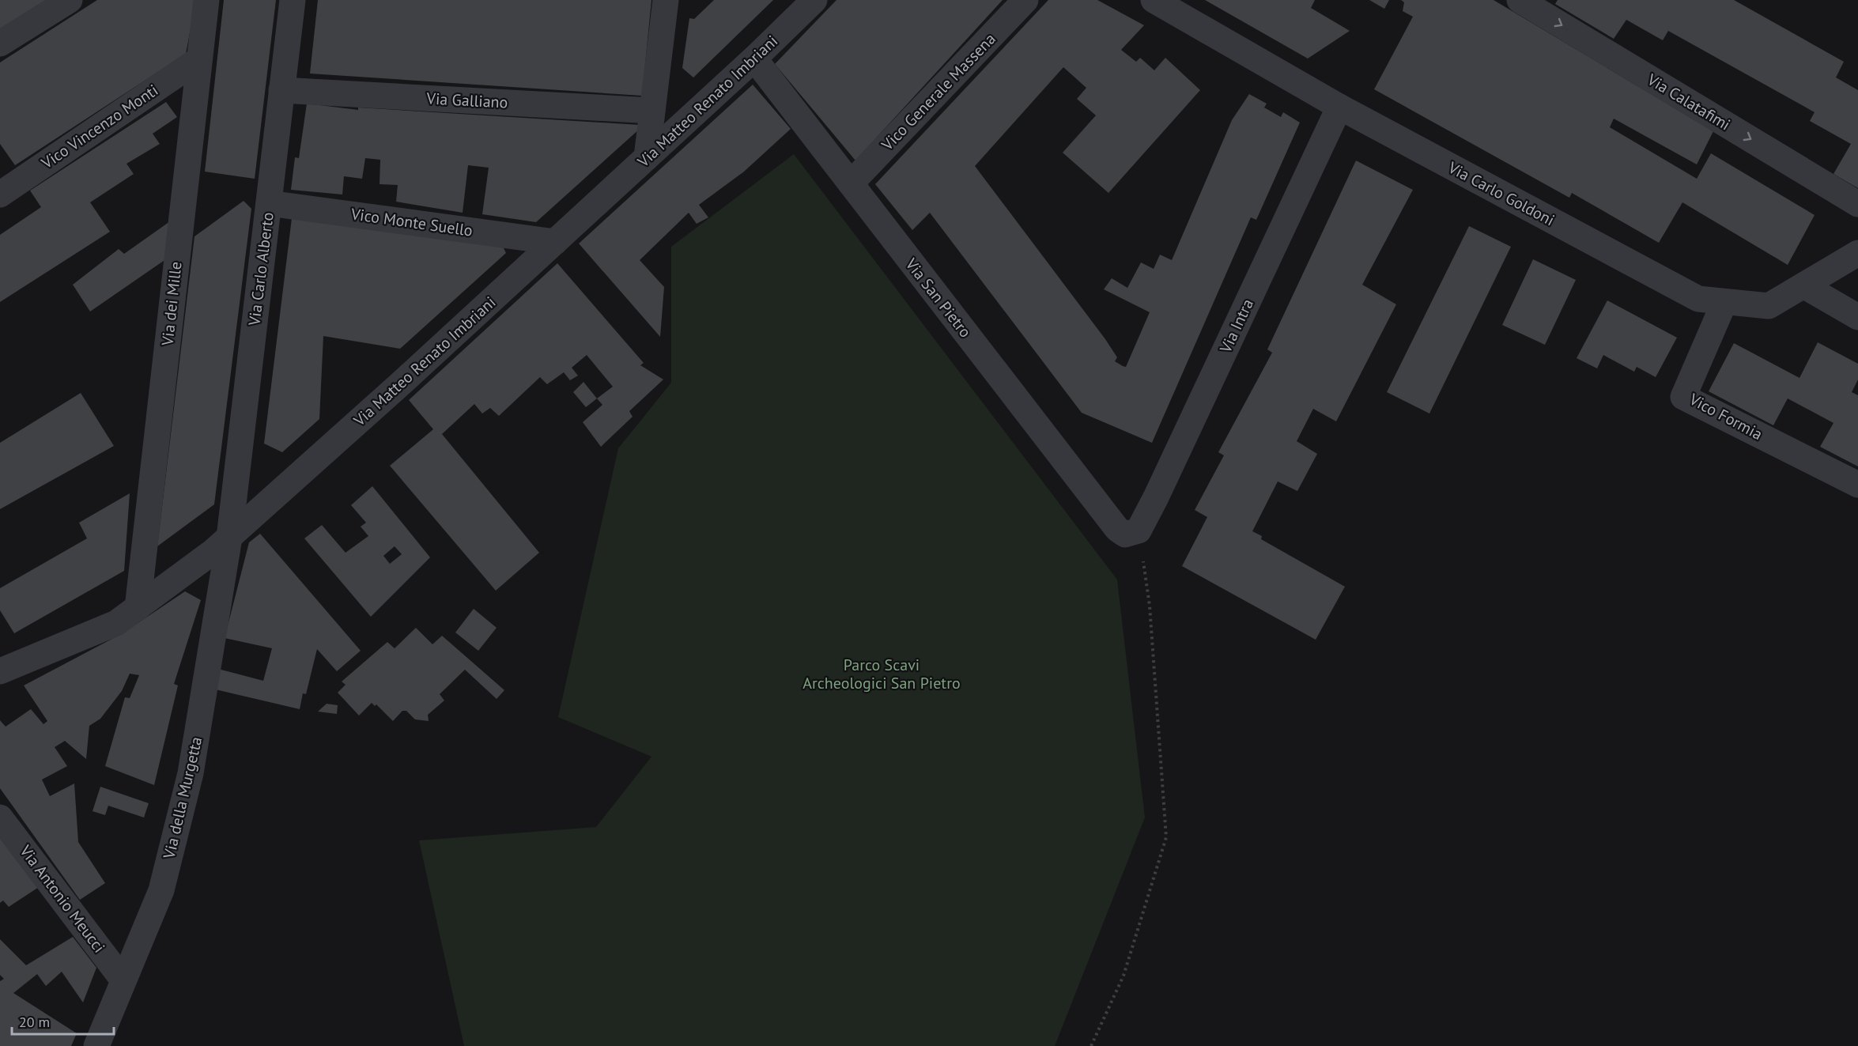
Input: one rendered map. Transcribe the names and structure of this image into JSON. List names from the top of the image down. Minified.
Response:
{"streets":{"street":["Vico Generale Massena","Via Galliano","Via Matteo Renato Imbriani","Via Calatafimi","Vico Vincenzo Monti","Via Carlo Goldoni","Vico Monte Suello","Via Carlo Alberto","Via San Pietro","Via dei Mille","Via Intra","Vico Formia","Via della Murgetta","Via Antonio Meucci"]},"crossings":[["Vico Generale Massena","Via San Pietro"],["Via Galliano","Via Carlo Alberto"],["Via Matteo Renato Imbriani","Vico Monte Suello"],["Via Matteo Renato Imbriani","Via Carlo Alberto"],["Via Matteo Renato Imbriani","Via San Pietro"],["Via Matteo Renato Imbriani","Via dei Mille"],["Via Matteo Renato Imbriani","Via della Murgetta"],["Vico Vincenzo Monti","Via dei Mille"],["Via Carlo Goldoni","Via Intra"],["Via Carlo Goldoni","Vico Formia"],["Vico Monte Suello","Via Carlo Alberto"],["Via Carlo Alberto","Via della Murgetta"],["Via San Pietro","Via Intra"],["Via della Murgetta","Via Antonio Meucci"]],"one_way":["Via Calatafimi"],"parks":["Parco Scavi Archeologici San Pietro"],"scale_bar":"20 m"}
